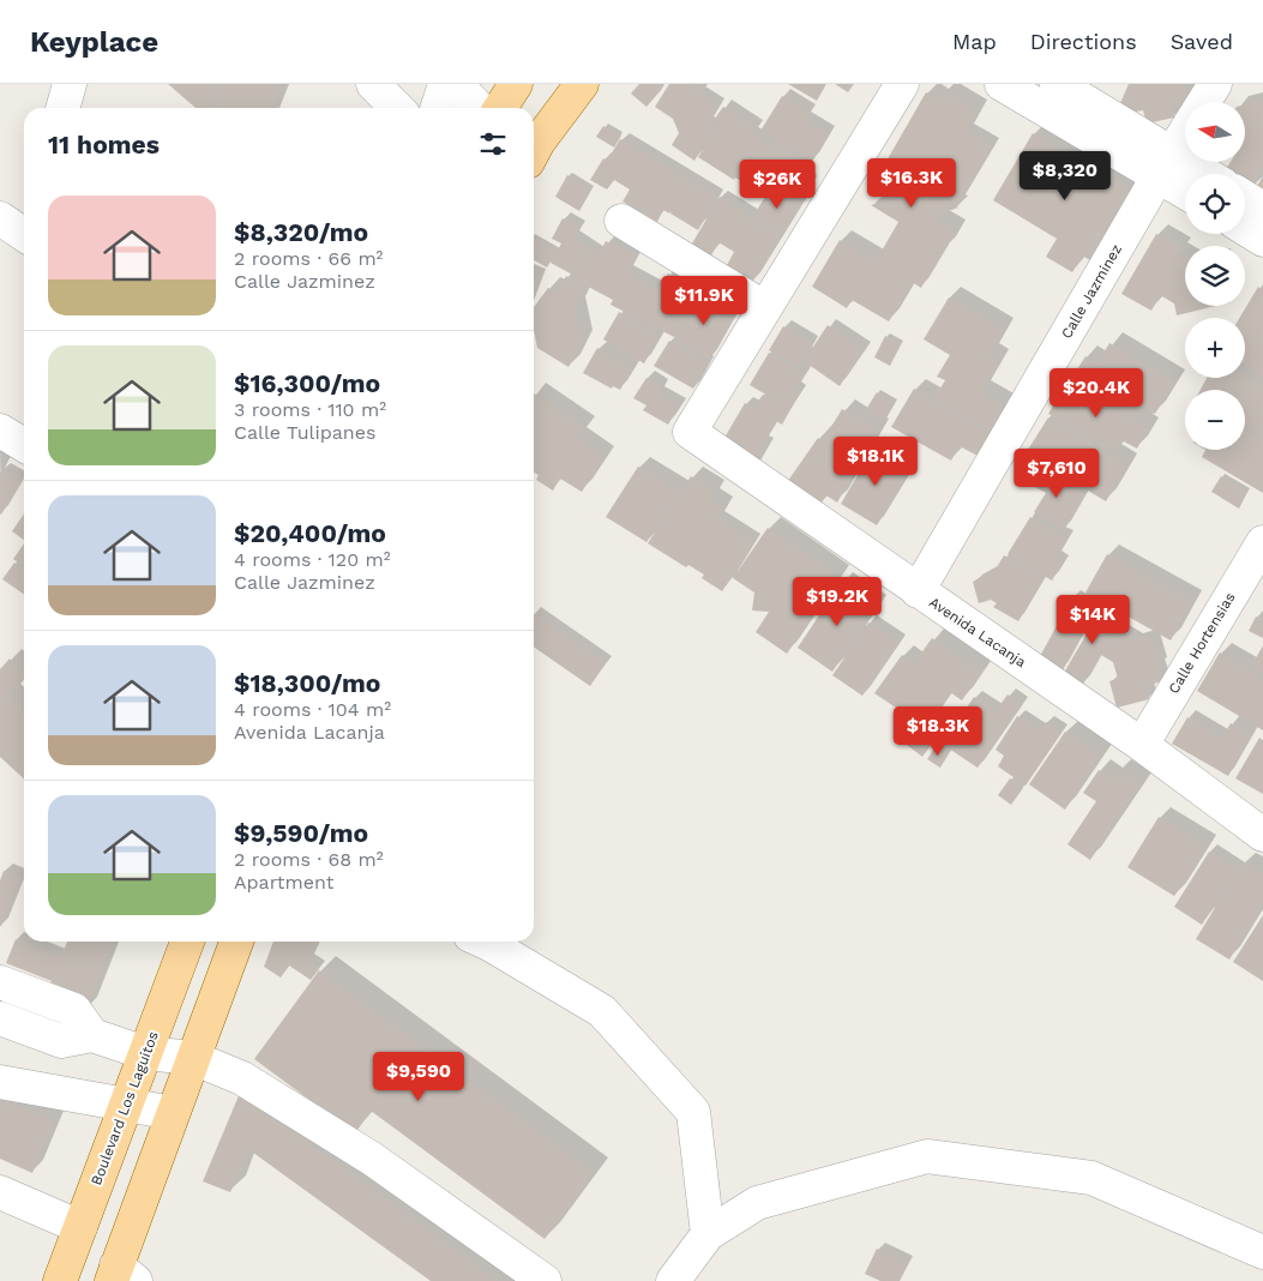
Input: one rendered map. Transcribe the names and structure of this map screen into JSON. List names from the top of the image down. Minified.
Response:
{"streets":{"main road":["Boulevard Los Laguitos"],"street":["Calle Jazminez","Avenida Lacanja","Calle Hortensias"]},"crossings":[["Calle Jazminez","Avenida Lacanja"],["Avenida Lacanja","Calle Hortensias"]],"north":"left","page":{"header":"Keyplace","nav":["Map","Directions","Saved"],"map_buttons":["+","−"],"heading":"11 homes","price":["$8,320","$16.3K","$26K","$11.9K","$20.4K","$18.1K","$7,610","$19.2K","$14K","$18.3K","$9,590"],"list":[{"name":"$8,320/mo","note":"2 rooms · 66 m² · Calle Jazminez"},{"name":"$16,300/mo","note":"3 rooms · 110 m² · Calle Tulipanes"},{"name":"$20,400/mo","note":"4 rooms · 120 m² · Calle Jazminez"},{"name":"$18,300/mo","note":"4 rooms · 104 m² · Avenida Lacanja"},{"name":"$9,590/mo","note":"2 rooms · 68 m² · Apartment"}]}}
